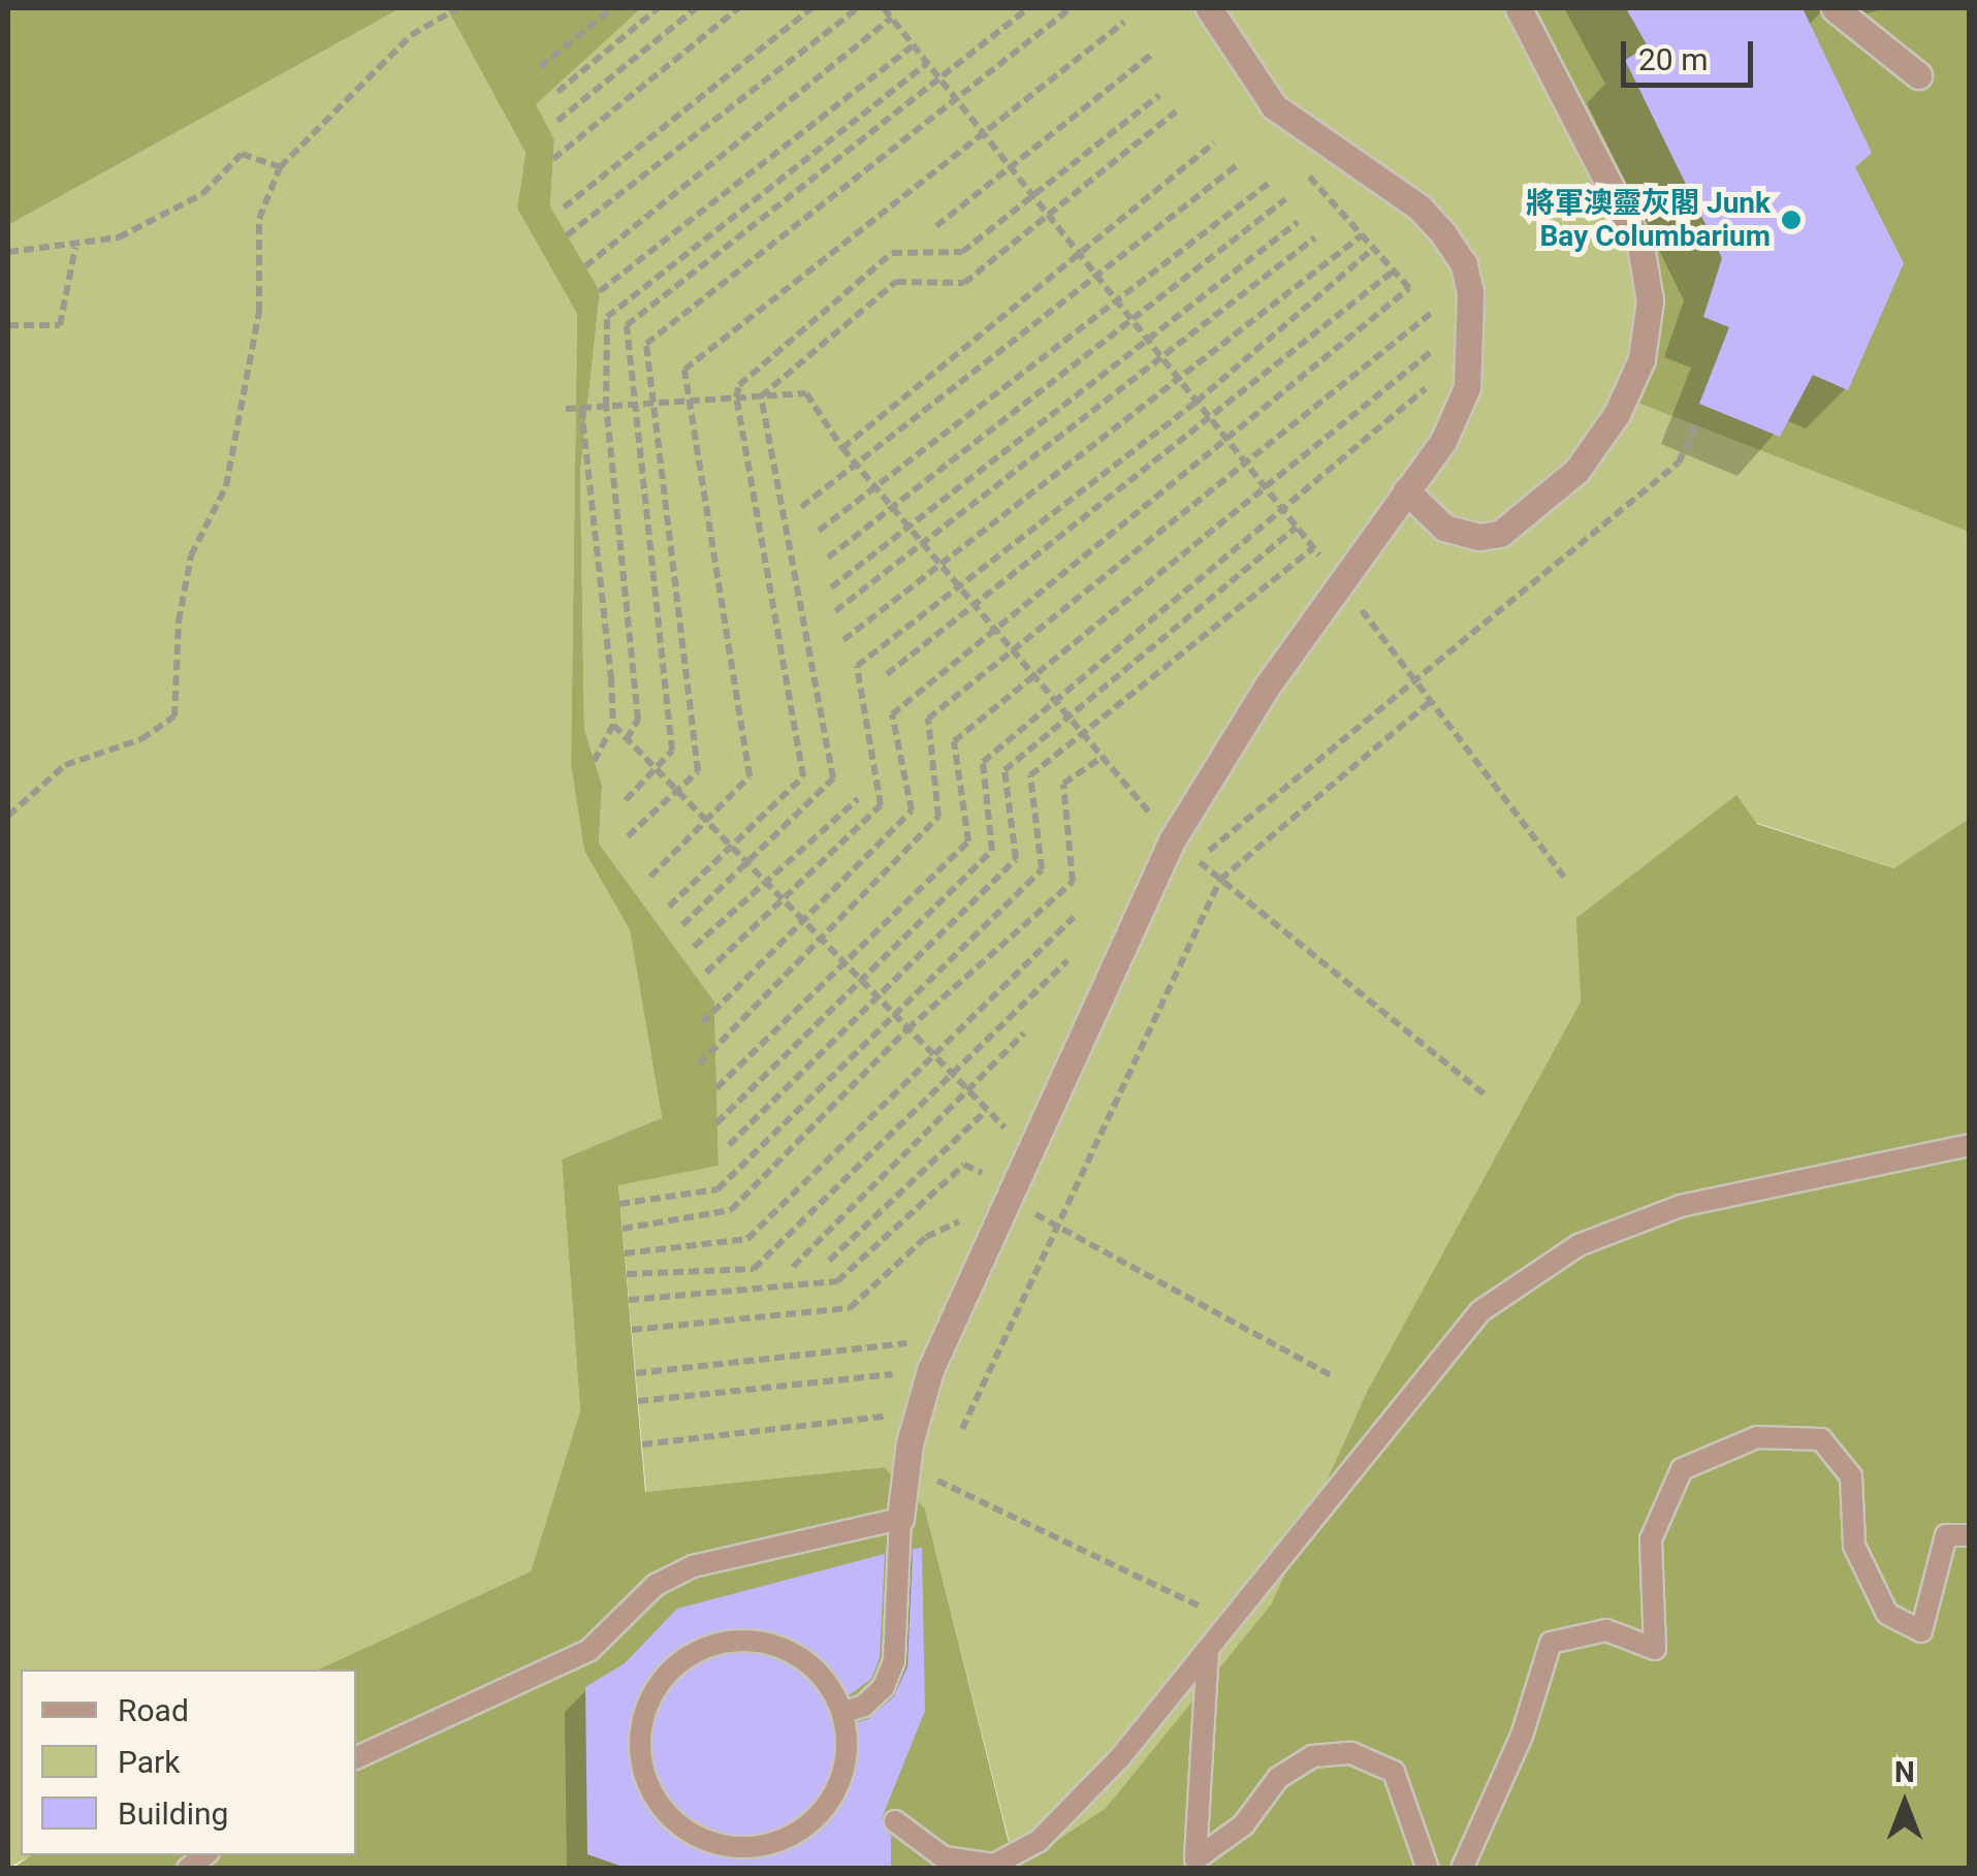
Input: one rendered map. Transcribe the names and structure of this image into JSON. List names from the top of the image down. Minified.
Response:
{"places":["將軍澳靈灰閣 Junk Bay Columbarium"],"legend":["Road","Park","Building"],"scale_bar":"20 m","north":"top"}
